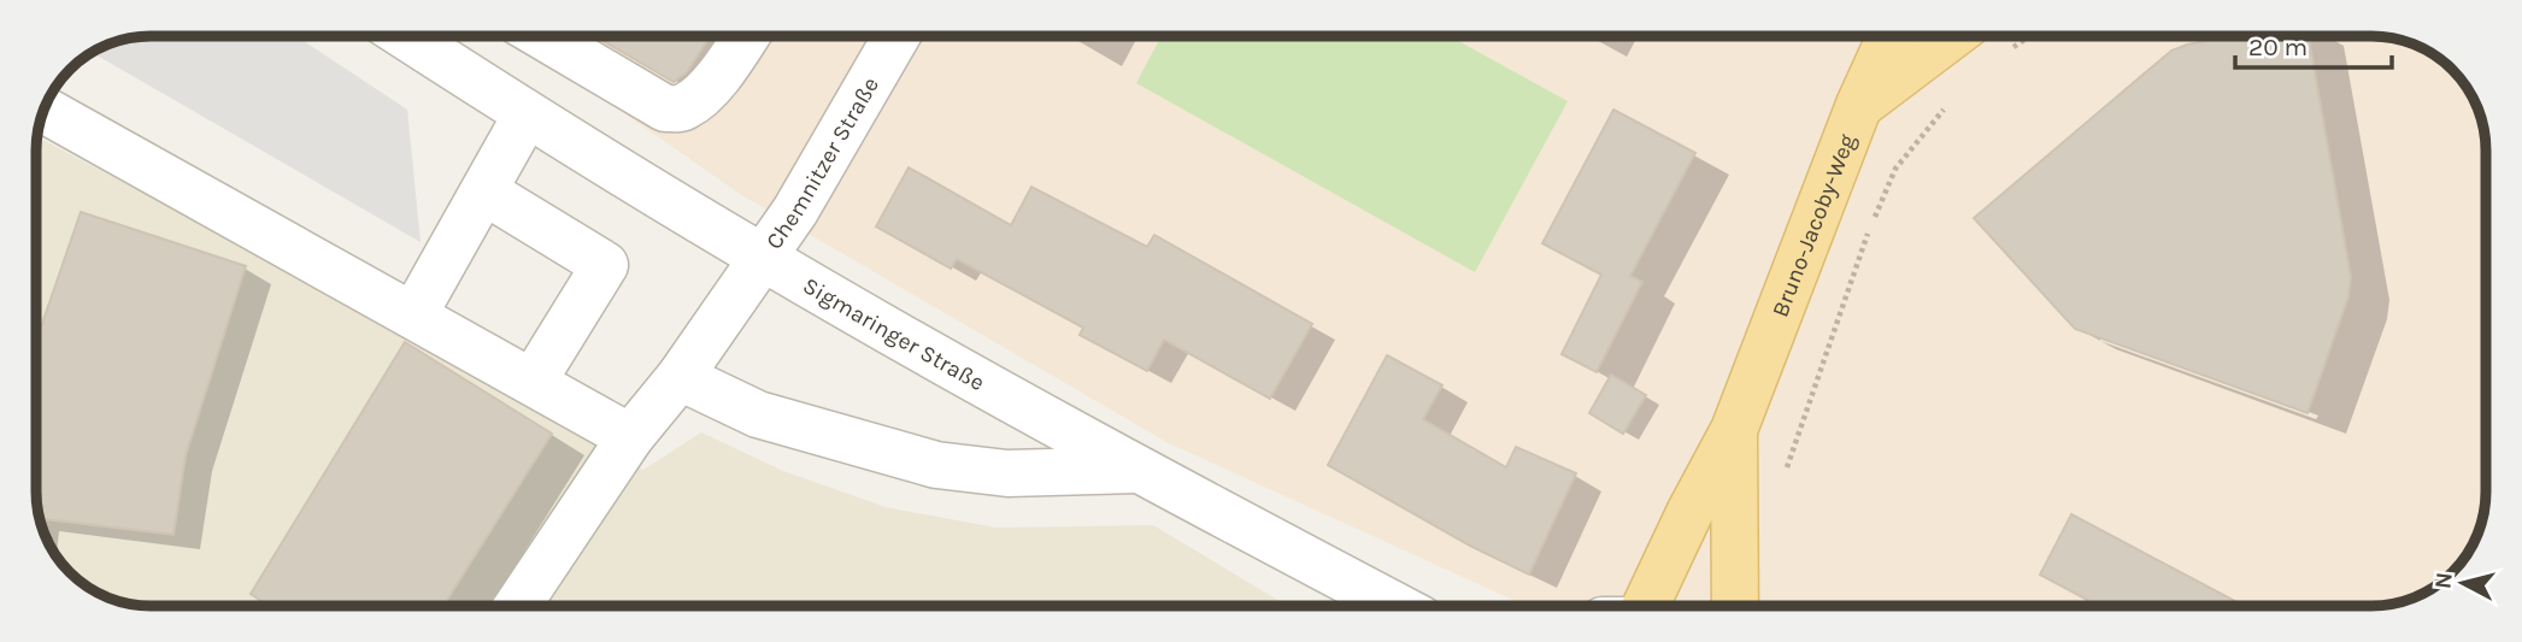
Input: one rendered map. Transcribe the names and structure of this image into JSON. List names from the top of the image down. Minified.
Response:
{"streets":{"main road":["Bruno-Jacoby-Weg"],"street":["Chemnitzer Straße","Sigmaringer Straße"]},"crossings":[["Chemnitzer Straße","Sigmaringer Straße"]],"scale_bar":"20 m","north":"left"}
